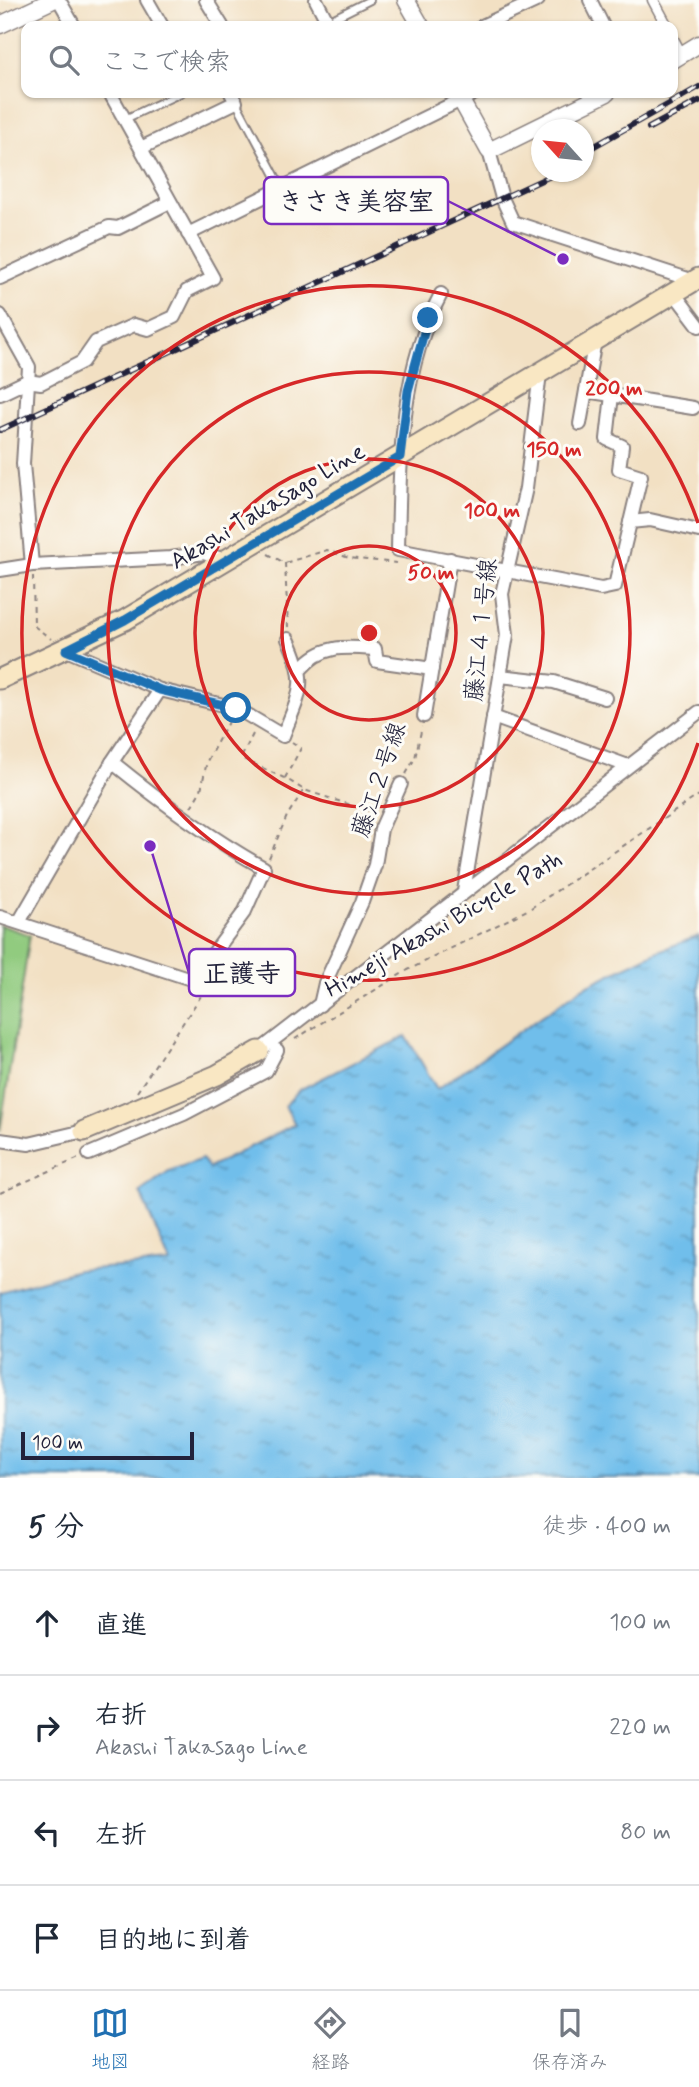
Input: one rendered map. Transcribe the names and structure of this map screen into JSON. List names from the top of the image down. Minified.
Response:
{"streets":{"main road":["Akashi Takasago Line"],"street":["藤江４１号線","藤江２号線"],"path":["Himeji Akashi Bicycle Path"]},"crossings":[["Akashi Takasago Line","藤江４１号線"]],"places":["きさき美容室","正護寺"],"scale_bar":"100 m","north":"top left","page":{"search":"ここで検索","scale":"100 m","heading":["5 分","徒歩 · 400 m"],"list":[["直進","100 m"],["右折","Akashi Takasago Line","220 m"],["左折","80 m"],"目的地に到着"],"nav":["地図","経路","保存済み"]},"rings":["200 m","150 m","100 m","50 m"]}
